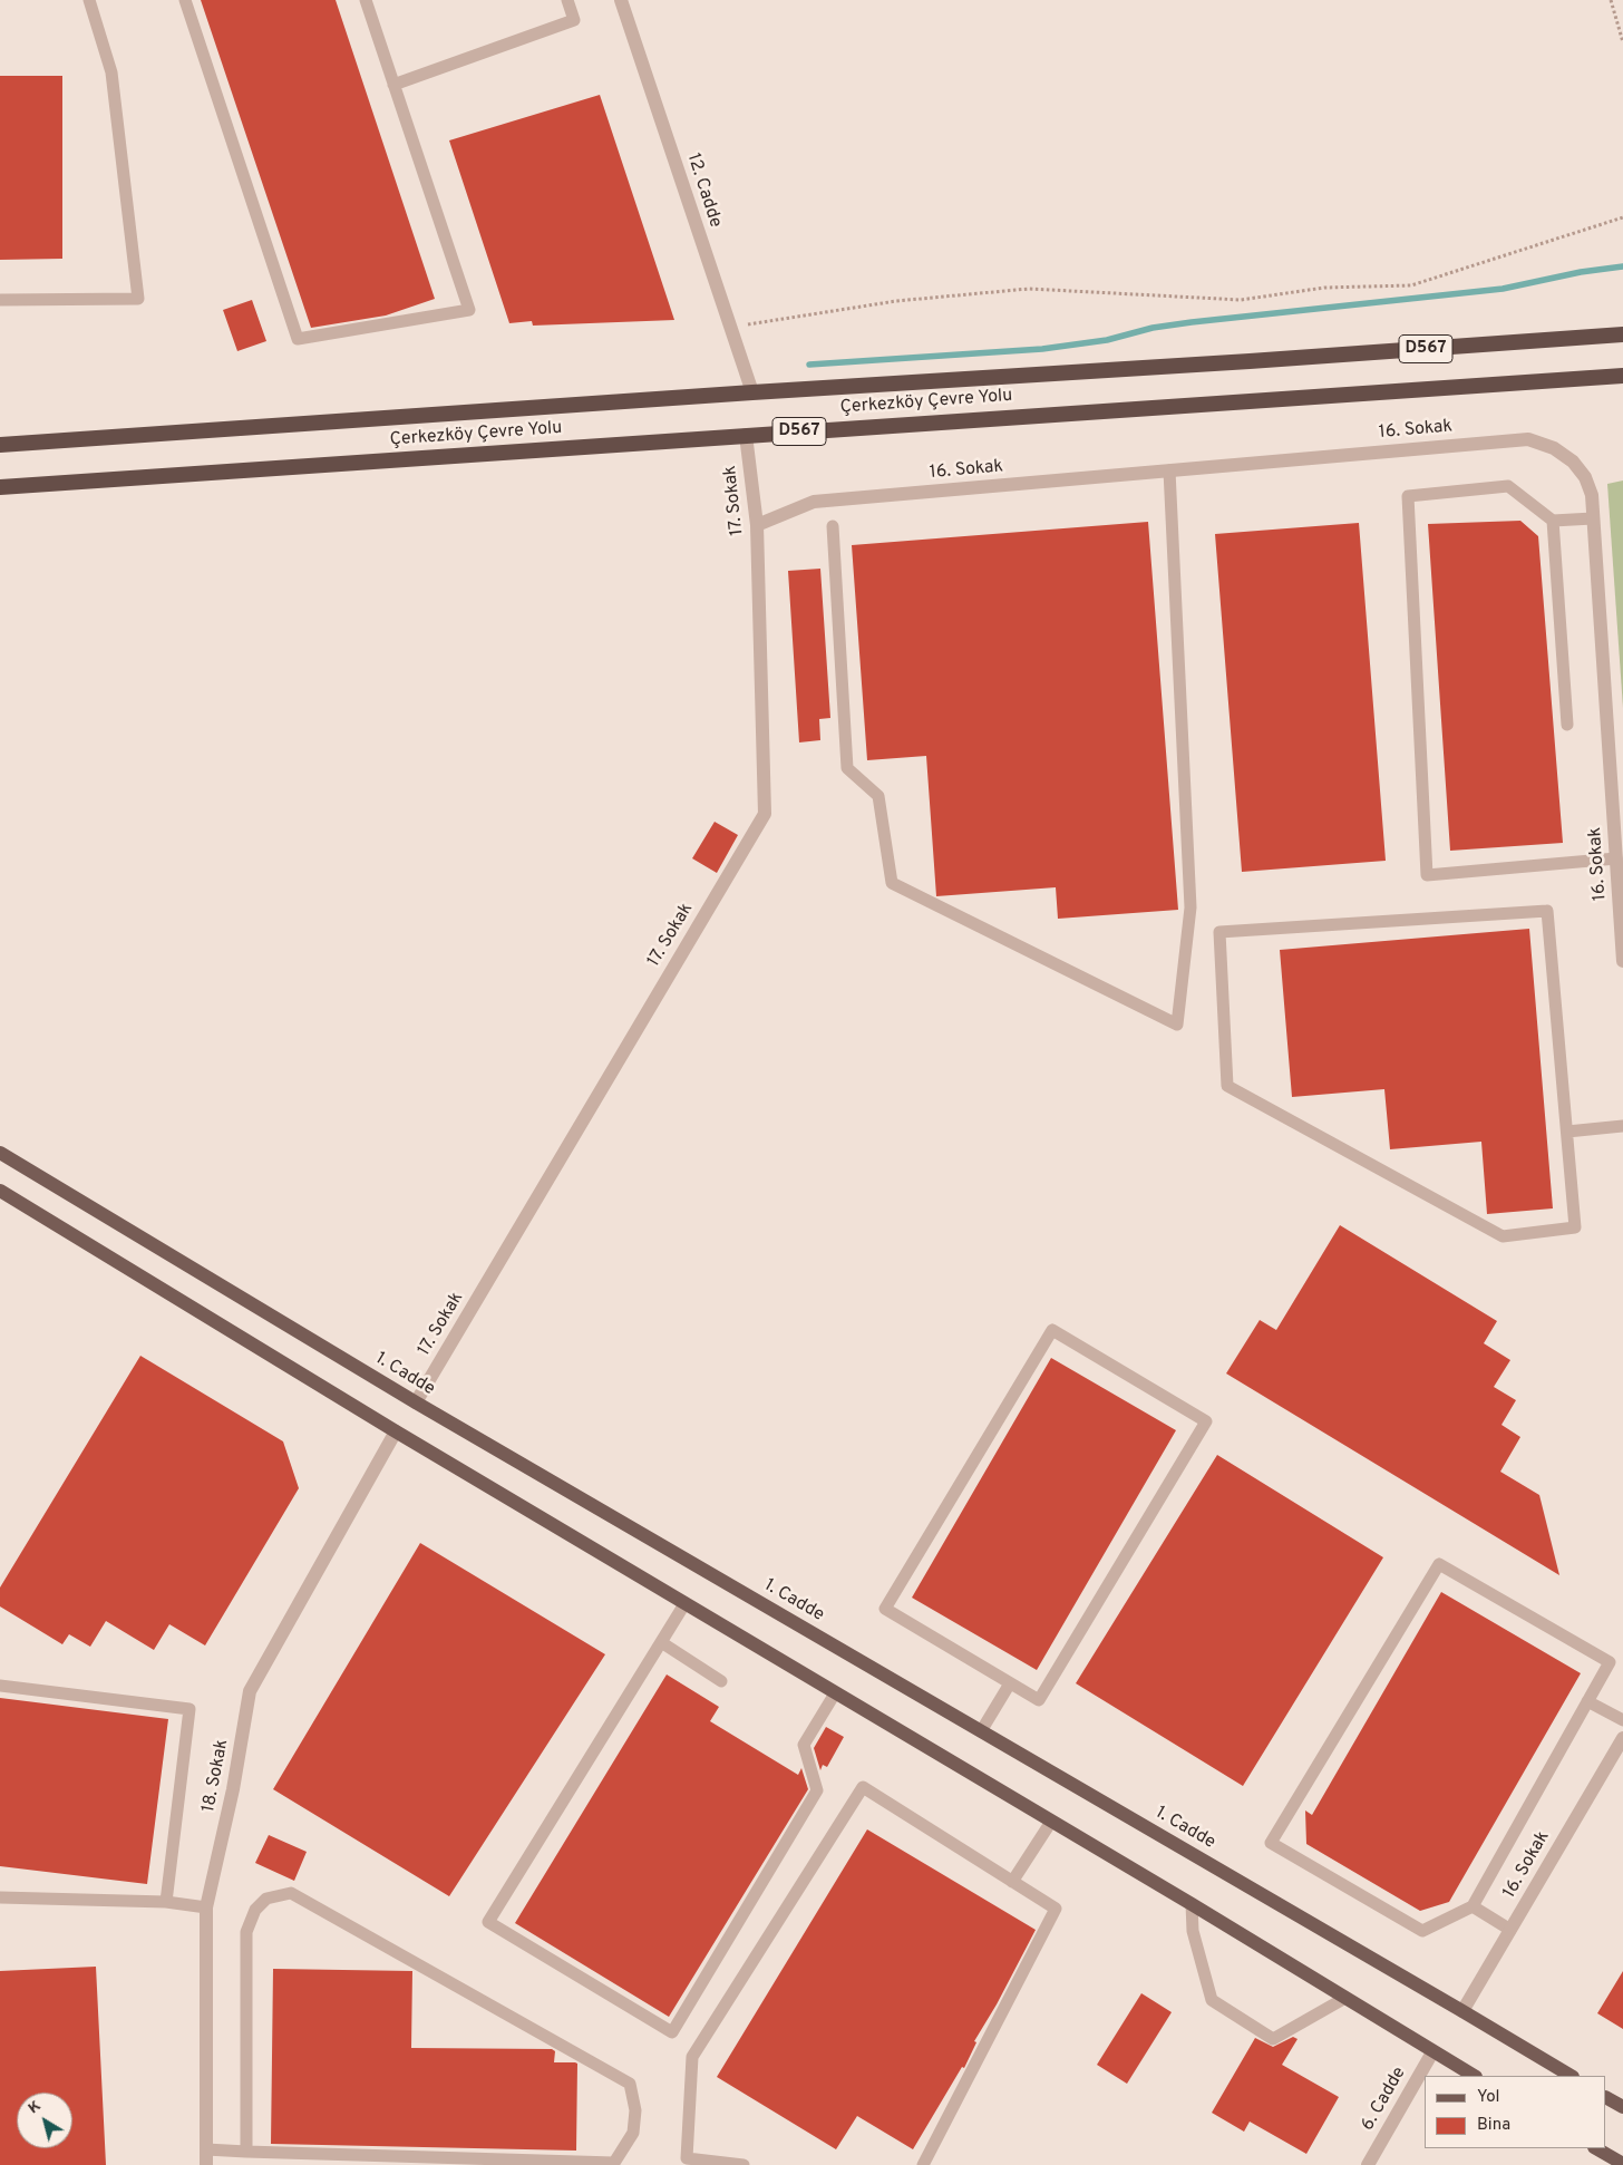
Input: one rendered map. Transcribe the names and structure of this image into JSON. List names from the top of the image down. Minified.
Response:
{"streets":{"highway":["D567","Çerkezköy Çevre Yolu"],"main road":["1. Cadde"],"street":["12. Cadde","16. Sokak","17. Sokak","18. Sokak","6. Cadde"]},"crossings":[["12. Cadde","D567"],["Çerkezköy Çevre Yolu","17. Sokak"],["16. Sokak","17. Sokak"],["16. Sokak","1. Cadde"],["17. Sokak","1. Cadde"]],"legend":["Yol","Bina"],"north":"top left"}
